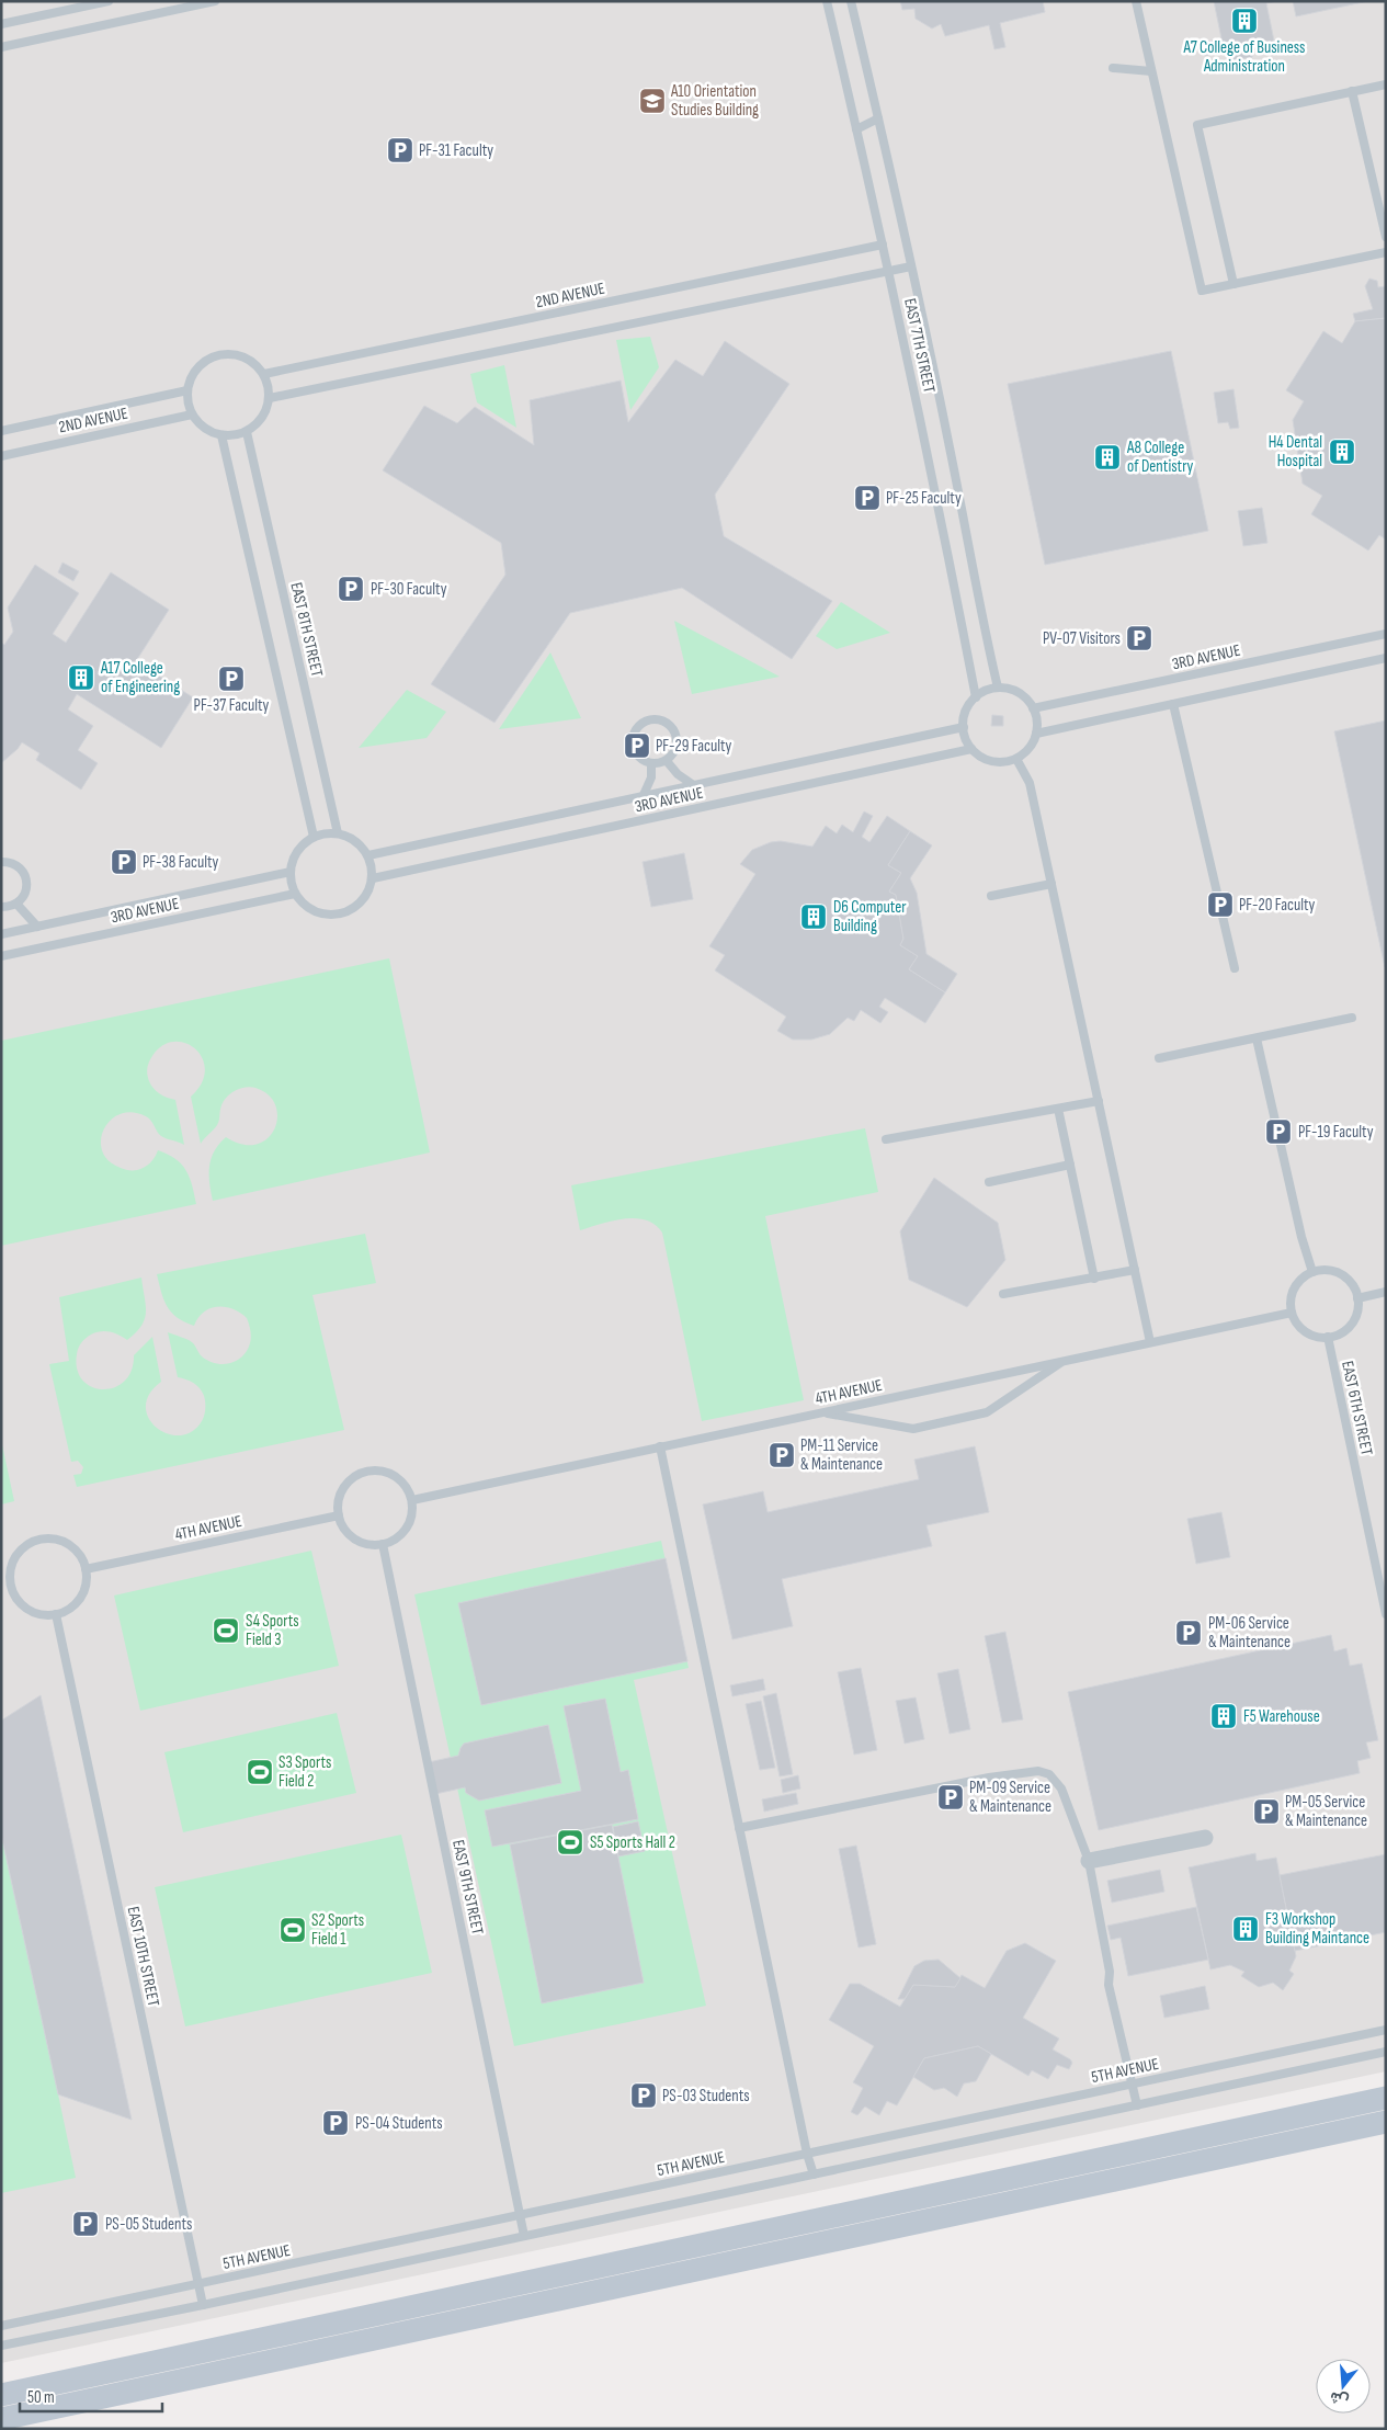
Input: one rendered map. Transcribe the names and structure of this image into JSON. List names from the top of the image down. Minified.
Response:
{"streets":{"lane":["2ND AVENUE","EAST 7TH STREET","EAST 8TH STREET","3RD AVENUE","4TH AVENUE","EAST 6TH STREET","EAST 9TH STREET","EAST 10TH STREET","5TH AVENUE"]},"crossings":[["2ND AVENUE","EAST 7TH STREET"],["2ND AVENUE","EAST 8TH STREET"],["EAST 7TH STREET","3RD AVENUE"],["EAST 8TH STREET","3RD AVENUE"],["4TH AVENUE","EAST 6TH STREET"],["4TH AVENUE","EAST 9TH STREET"],["4TH AVENUE","EAST 10TH STREET"],["EAST 9TH STREET","5TH AVENUE"],["EAST 10TH STREET","5TH AVENUE"]],"places":{"building":["A7 College of Business Administration","H4 Dental Hospital","A8 College of Dentistry","A17 College of Engineering","D6 Computer Building","F5 Warehouse","F3 Workshop Building Maintance"],"school or university":["A10 Orientation Studies Building"],"parking":["PF-31 Faculty","PF-25 Faculty","PF-30 Faculty","PV-07 Visitors","PF-37 Faculty","PF-29 Faculty","PF-38 Faculty","PF-20 Faculty","PF-19 Faculty","PM-11 Service & Maintenance","PM-06 Service & Maintenance","PM-09 Service & Maintenance","PM-05 Service & Maintenance","PS-03 Students","PS-04 Students","PS-05 Students"],"sports":["S4 Sports Field 3","S3 Sports Field 2","S5 Sports Hall 2","S2 Sports Field 1"]},"scale_bar":"50 m","north":"bottom"}
